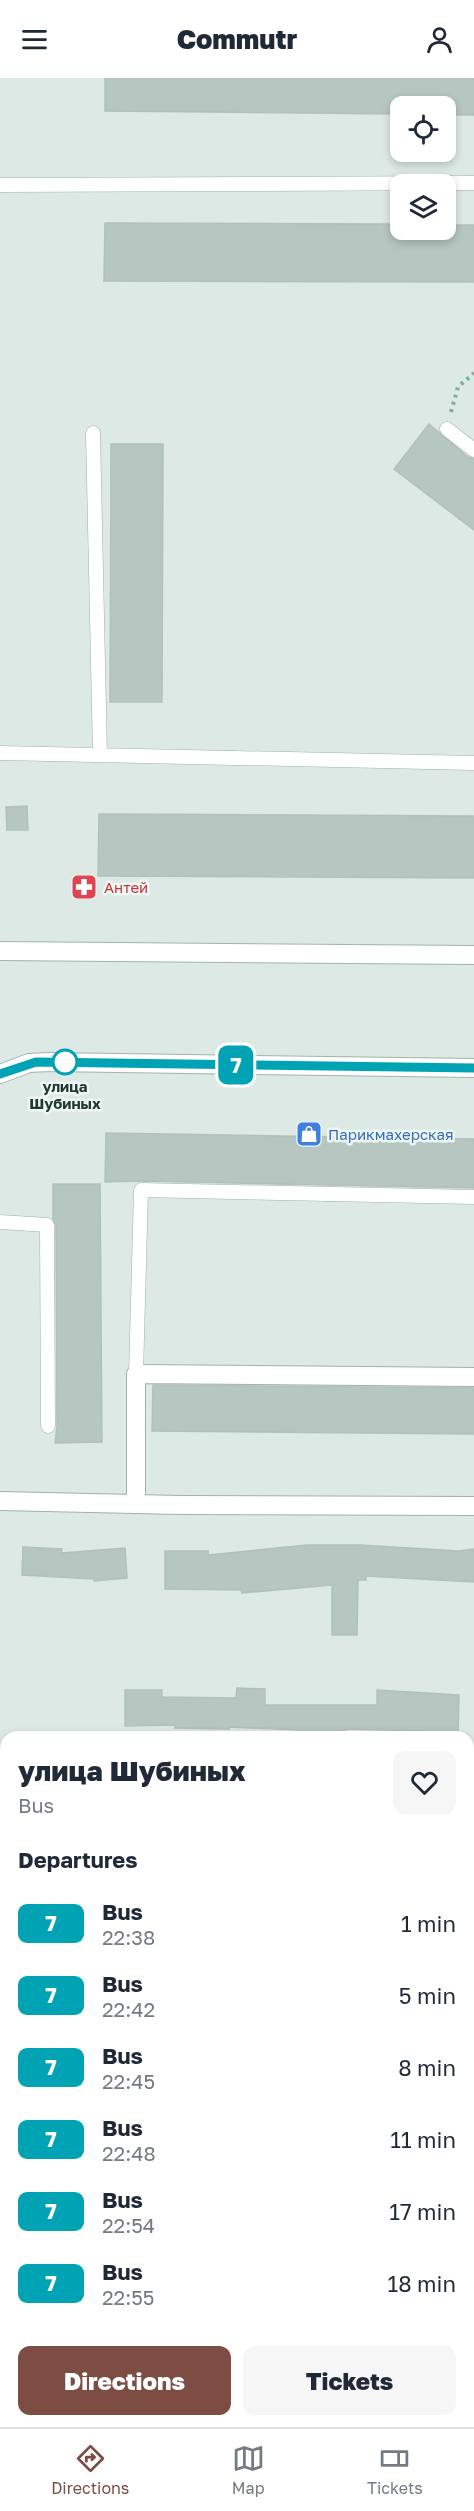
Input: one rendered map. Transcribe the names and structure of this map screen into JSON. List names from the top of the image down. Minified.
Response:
{"places":{"pharmacy":["Антей"],"other":["улица Шубиных"],"shop":["Парикмахерская"]},"lines":["bus line 7"],"page":{"header":"Commutr","on_map":"7","heading":[["улица Шубиных","Bus"],"Departures"],"list":[{"mark":"7","name":"Bus","note":"22:38","value":"1 min"},{"mark":"7","name":"Bus","note":"22:42","value":"5 min"},{"mark":"7","name":"Bus","note":"22:45","value":"8 min"},{"mark":"7","name":"Bus","note":"22:48","value":"11 min"},{"mark":"7","name":"Bus","note":"22:54","value":"17 min"},{"mark":"7","name":"Bus","note":"22:55","value":"18 min"}],"buttons":["Directions","Tickets"],"tabs":["Directions","Map","Tickets"]}}
